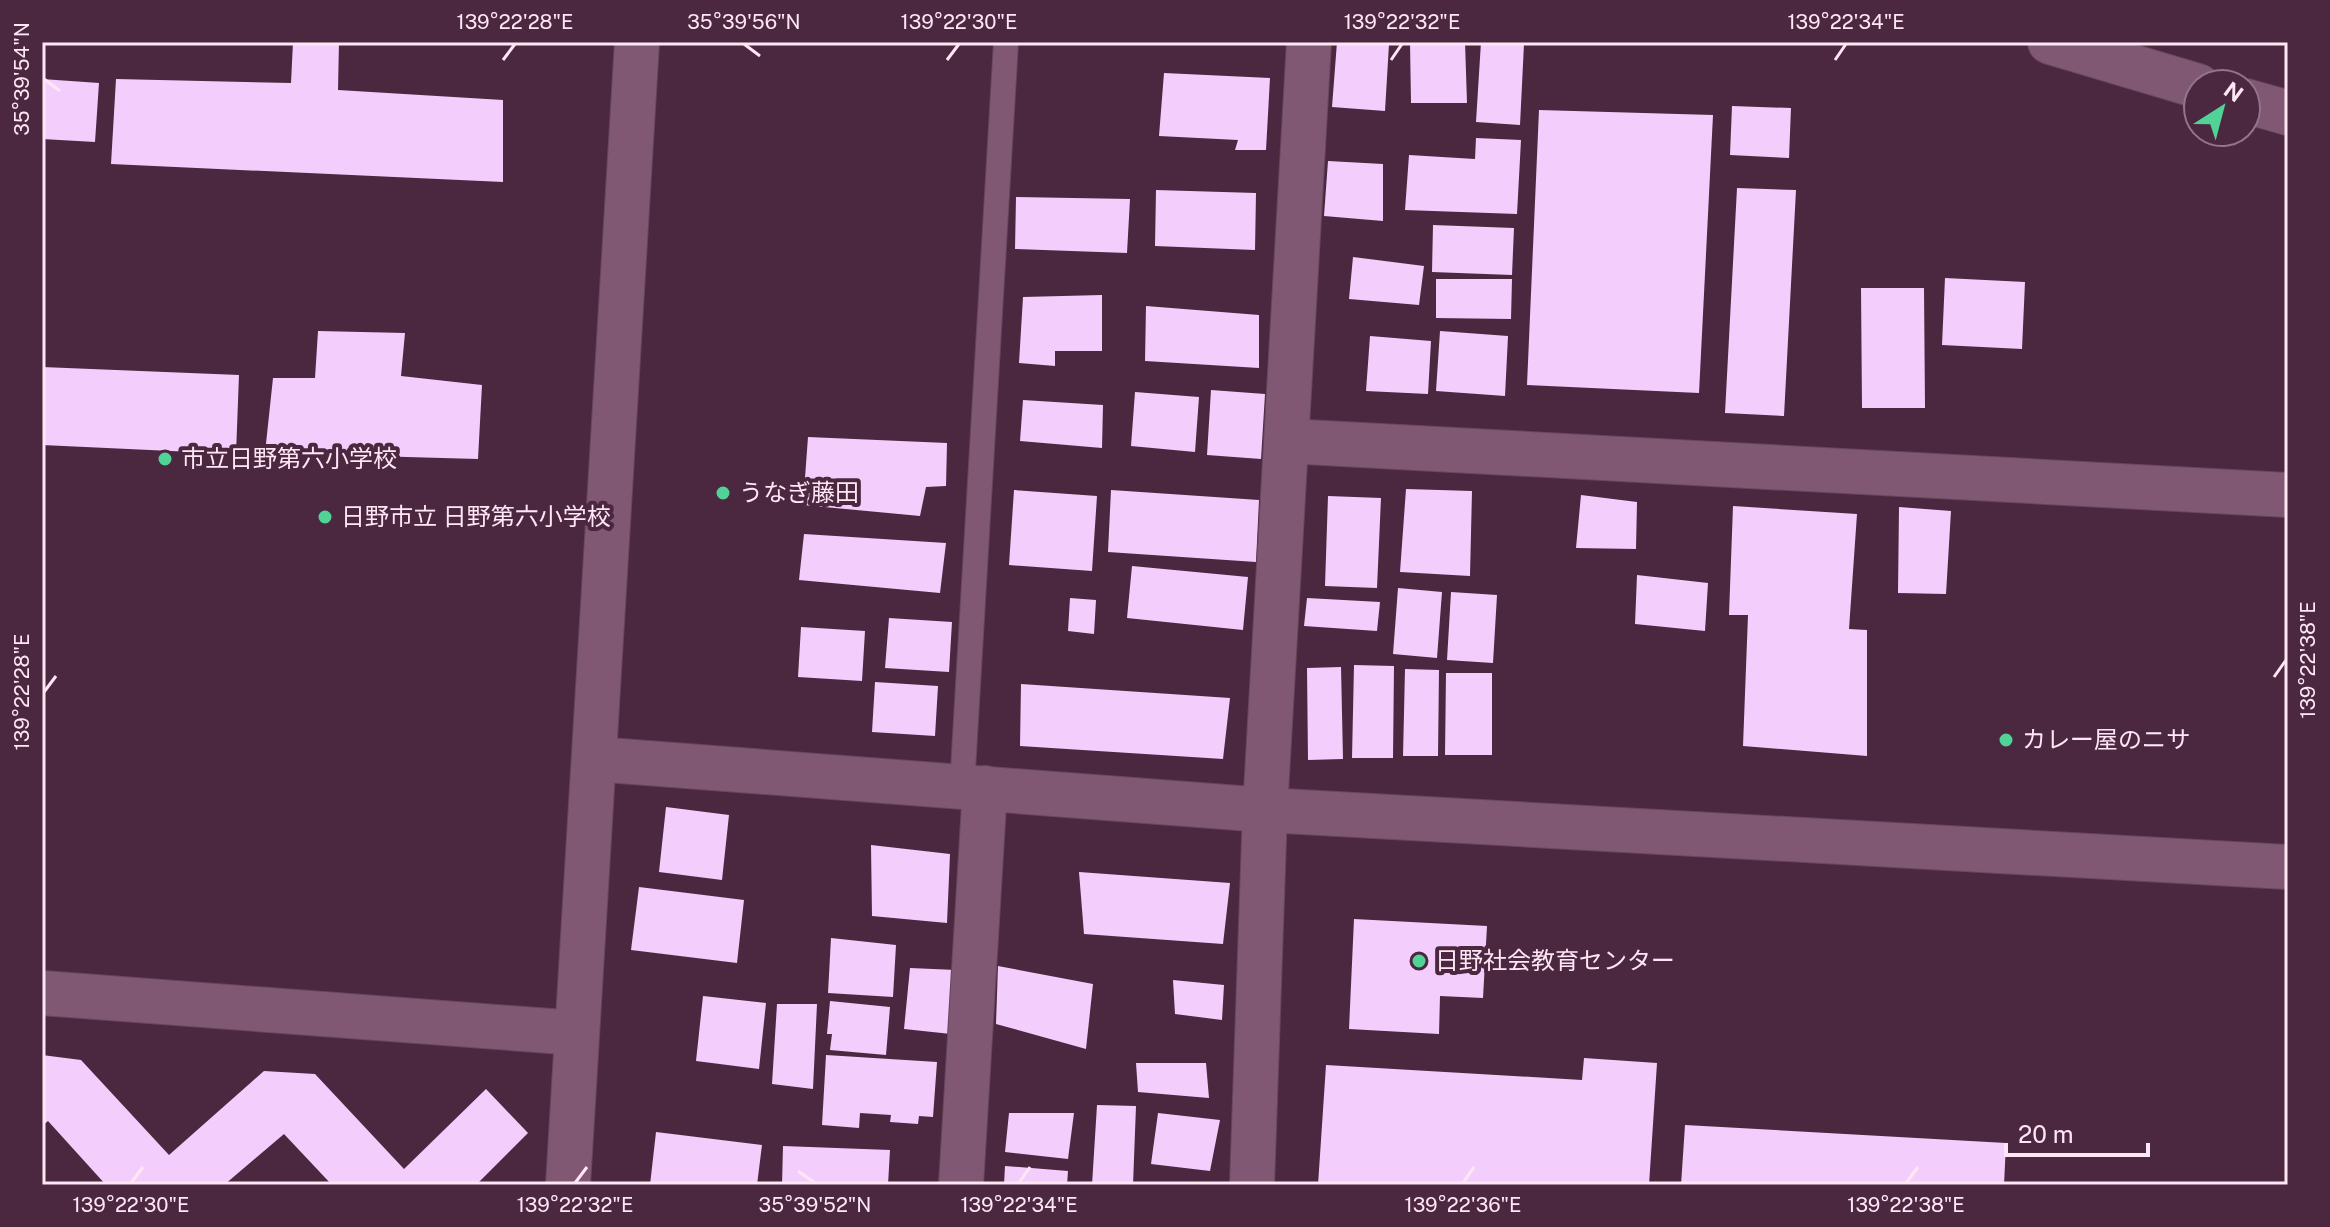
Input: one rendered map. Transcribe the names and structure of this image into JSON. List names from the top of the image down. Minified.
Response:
{"places":["市立日野第六小学校","うなぎ藤田","日野市立 日野第六小学校","カレー屋のニサ","日野社会教育センター"],"scale_bar":"20 m","north":"top right","coordinates":["139°22'28\"E","35°39'56\"N","139°22'30\"E","139°22'32\"E","139°22'34\"E","35°39'54\"N","139°22'38\"E","35°39'52\"N","139°22'36\"E"]}
